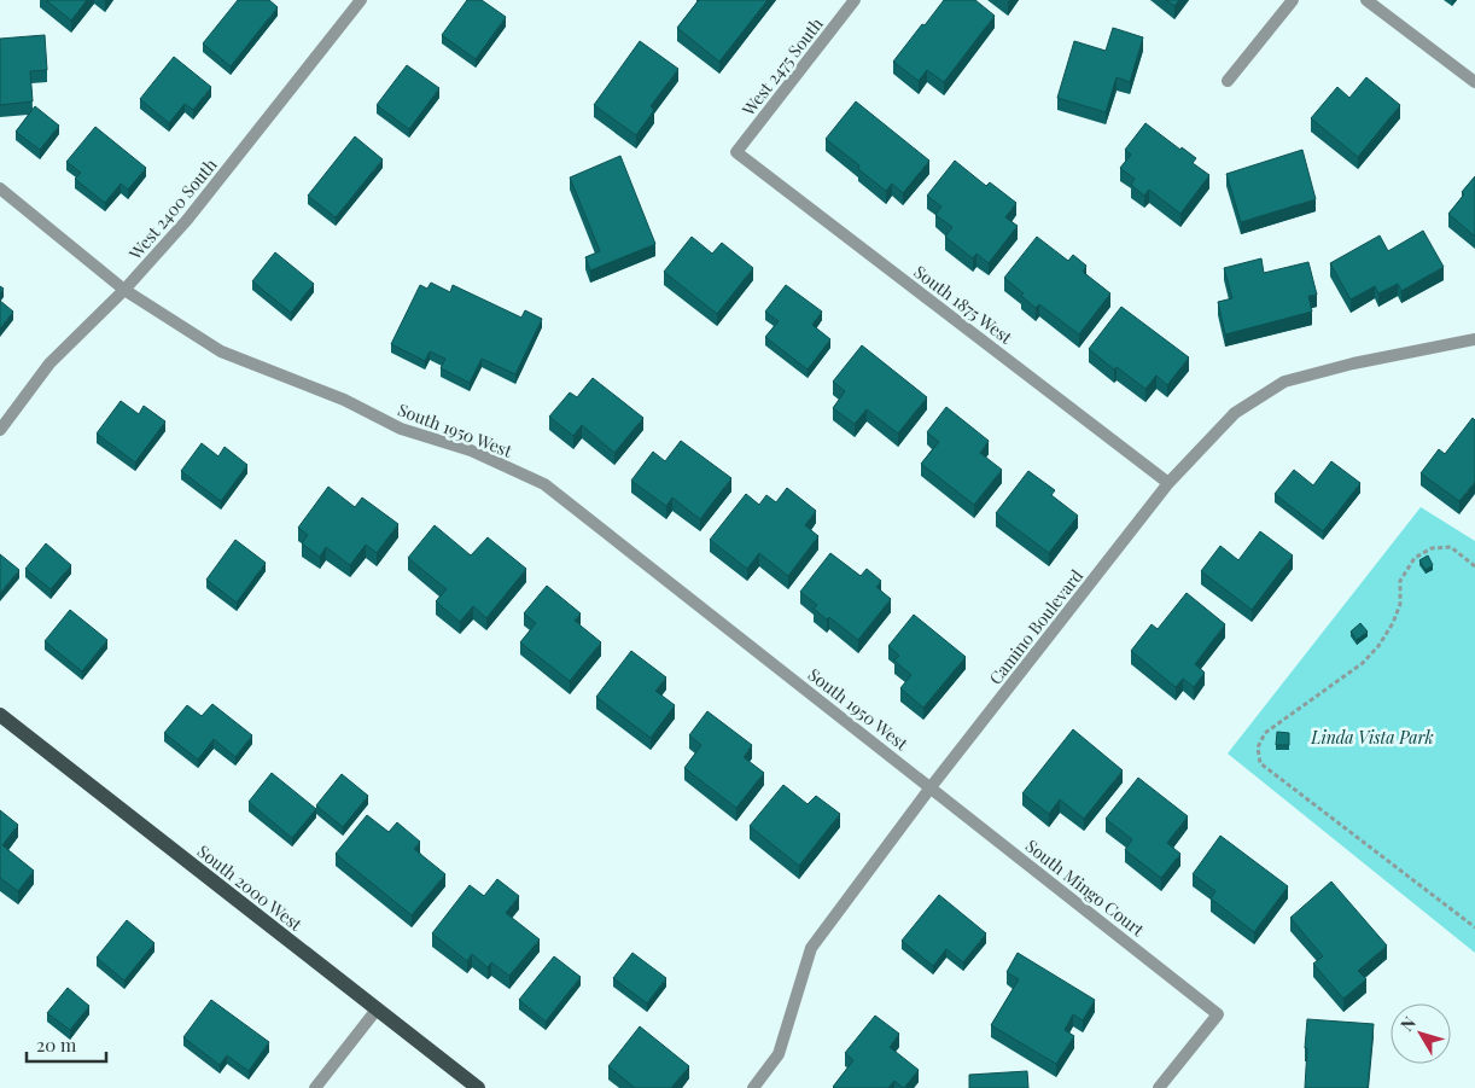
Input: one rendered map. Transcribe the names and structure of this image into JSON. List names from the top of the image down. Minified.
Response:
{"streets":{"main road":["South 2000 West"],"street":["West 2475 South","West 2400 South","South 1875 West","South 1950 West","Camino Boulevard","South Mingo Court"]},"crossings":[["West 2475 South","South 1875 West"],["West 2400 South","South 1950 West"],["South 1875 West","Camino Boulevard"],["South 1950 West","Camino Boulevard"],["South 1950 West","South Mingo Court"],["Camino Boulevard","South Mingo Court"]],"parks":["Linda Vista Park"],"scale_bar":"20 m","north":"top left"}
